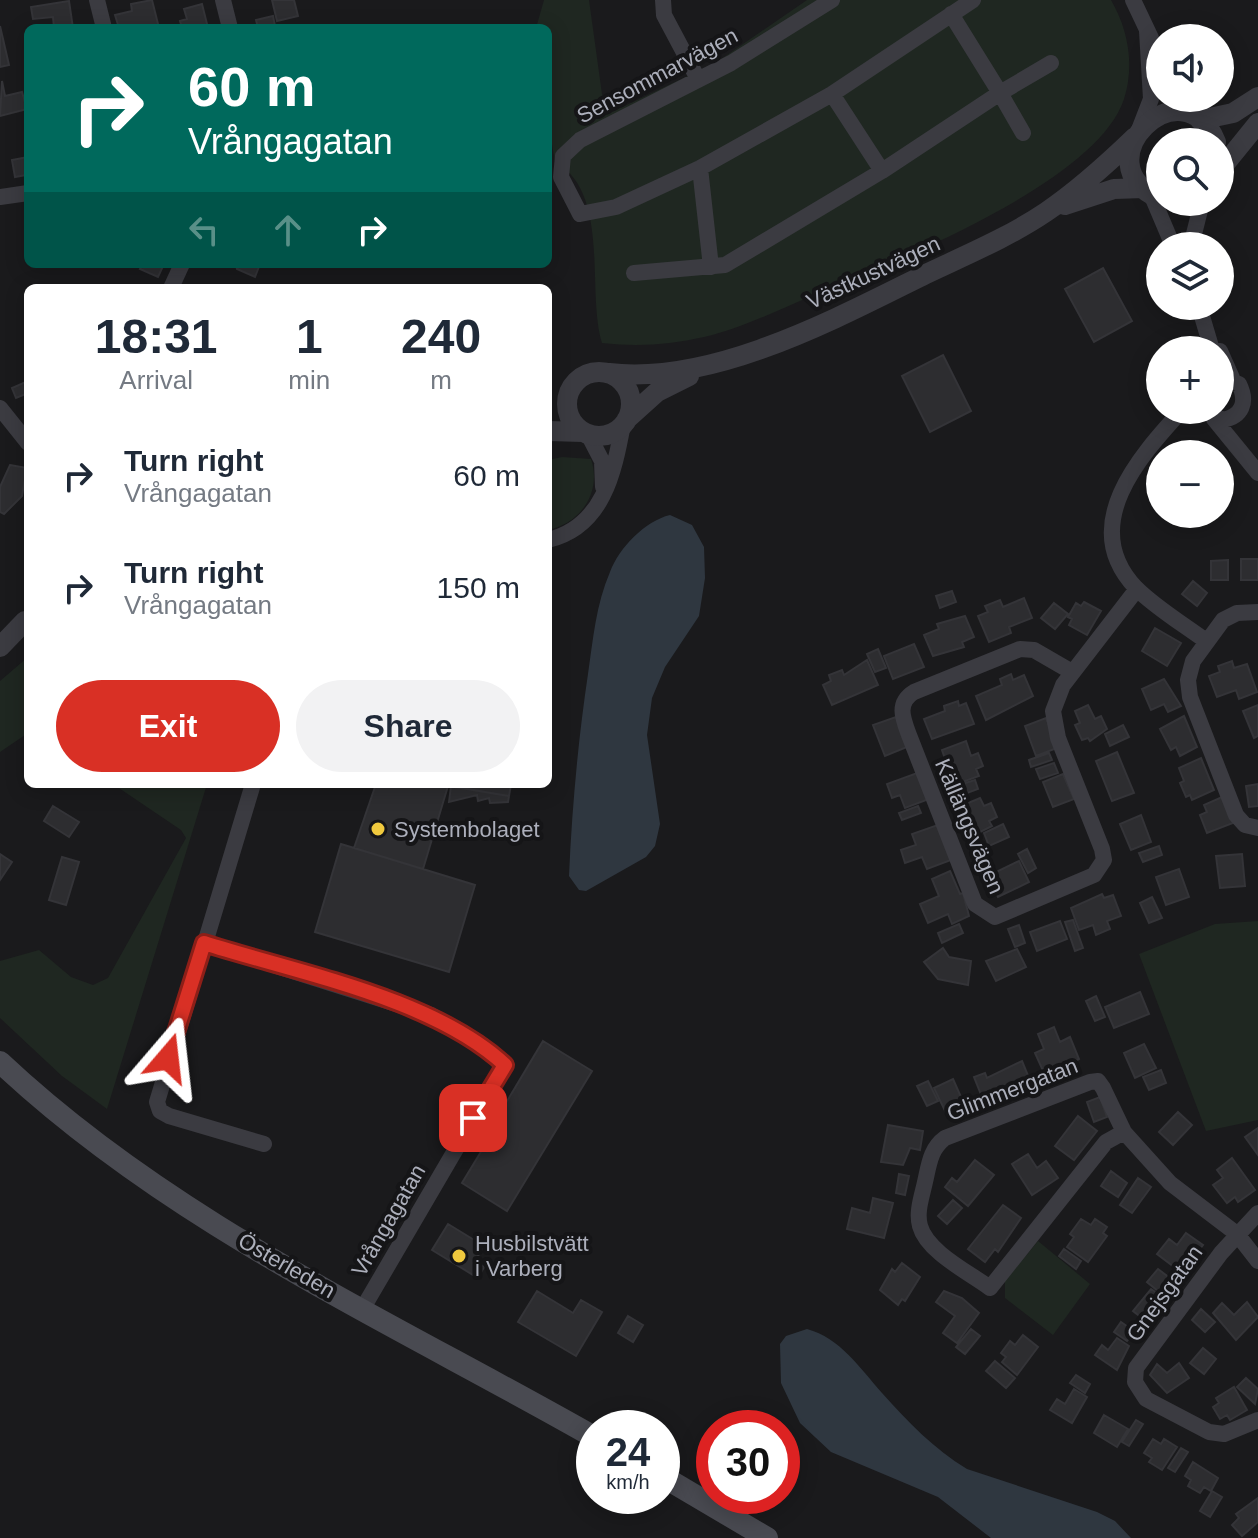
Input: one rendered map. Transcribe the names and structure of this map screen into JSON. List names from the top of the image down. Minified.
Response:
{"streets":{"main road":["Österleden"],"street":["Sensommarvägen","Västkustvägen","Källängsvägen","Glimmergatan","Vrångagatan","Gnejsgatan"]},"crossings":[["Glimmergatan","Gnejsgatan"],["Vrångagatan","Österleden"]],"places":["Systembolaget","Husbilstvätt i Varberg"],"page":{"map_buttons":["+","−"],"turn":["60 m","Vrångagatan"],"eta":["18:31","Arrival","1","min","240","m"],"list":[{"name":"Turn right","note":"Vrångagatan","value":"60 m"},{"name":"Turn right","note":"Vrångagatan","value":"150 m"}],"buttons":["Exit","Share"],"speed":"24 km/h","limit":"30"}}
